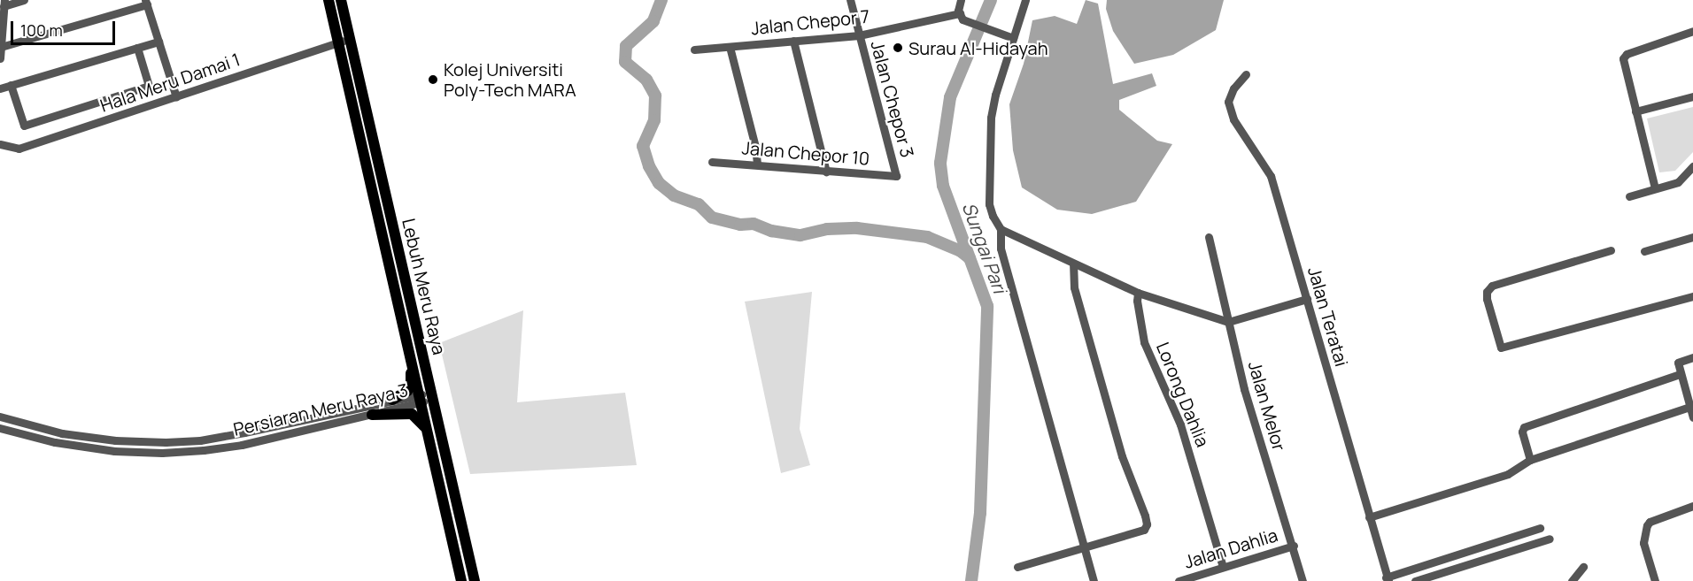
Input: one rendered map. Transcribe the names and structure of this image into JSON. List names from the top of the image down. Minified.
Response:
{"streets":{"main road":["Lebuh Meru Raya"],"street":["Jalan Chepor 7","Hala Meru Damai 1","Jalan Chepor 3","Jalan Chepor 10","Jalan Teratai","Lorong Dahlia","Jalan Melor","Persiaran Meru Raya 3","Jalan Dahlia"]},"crossings":[["Jalan Chepor 7","Jalan Chepor 3"],["Hala Meru Damai 1","Lebuh Meru Raya"],["Jalan Chepor 3","Jalan Chepor 10"],["Lebuh Meru Raya","Persiaran Meru Raya 3"],["Lorong Dahlia","Jalan Dahlia"],["Jalan Melor","Jalan Dahlia"]],"water":["Sungai Pari"],"places":["Surau Al-Hidayah","Kolej Universiti Poly-Tech MARA"],"scale_bar":"100 m"}
